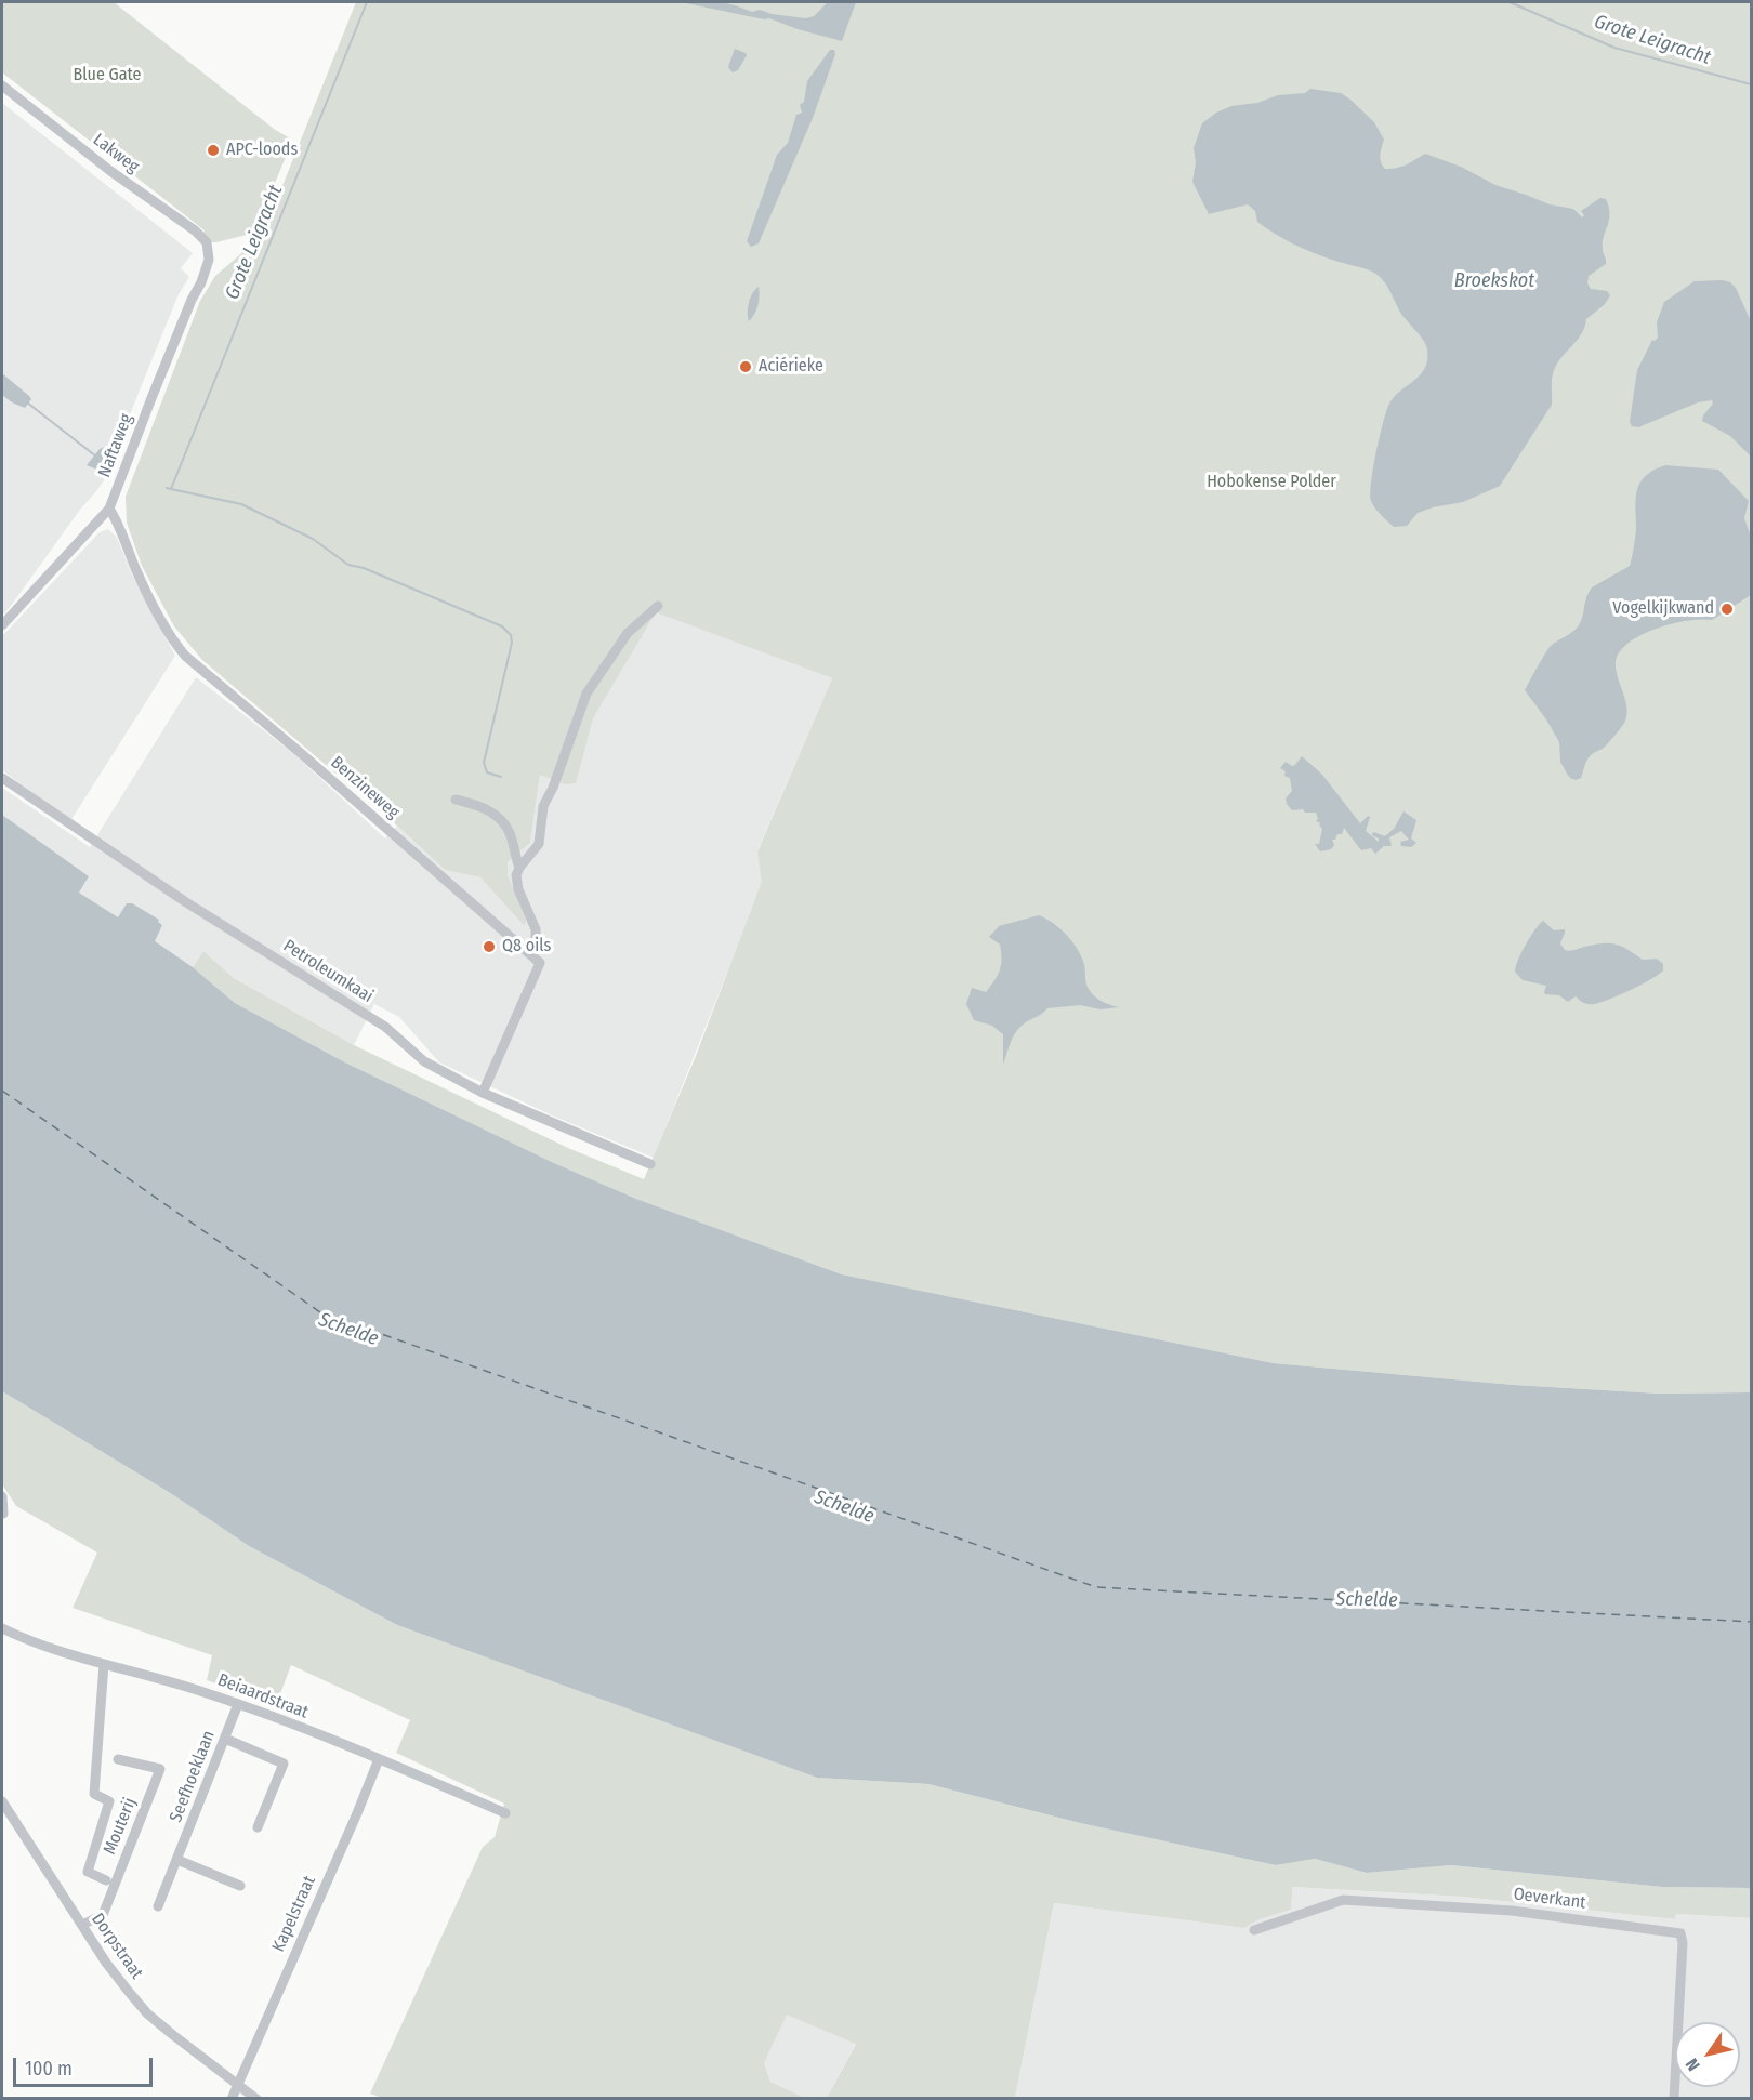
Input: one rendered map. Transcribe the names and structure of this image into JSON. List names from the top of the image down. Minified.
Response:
{"streets":{"street":["Lakweg","Naftaweg","Benzineweg","Petroleumkaai","Beiaardstraat","Seefhoeklaan","Mouterij","Oeverkant","Kapelstraat","Dorpstraat"]},"crossings":[["Lakweg","Naftaweg"],["Naftaweg","Benzineweg"],["Beiaardstraat","Seefhoeklaan"],["Beiaardstraat","Kapelstraat"],["Mouterij","Dorpstraat"],["Kapelstraat","Dorpstraat"]],"water":["Grote Leigracht","Broekskot","Schelde"],"parks":["Blue Gate","Hobokense Polder"],"places":["APC-loods","Aciérieke","Vogelkijkwand","Q8 oils"],"scale_bar":"100 m","north":"bottom left"}
